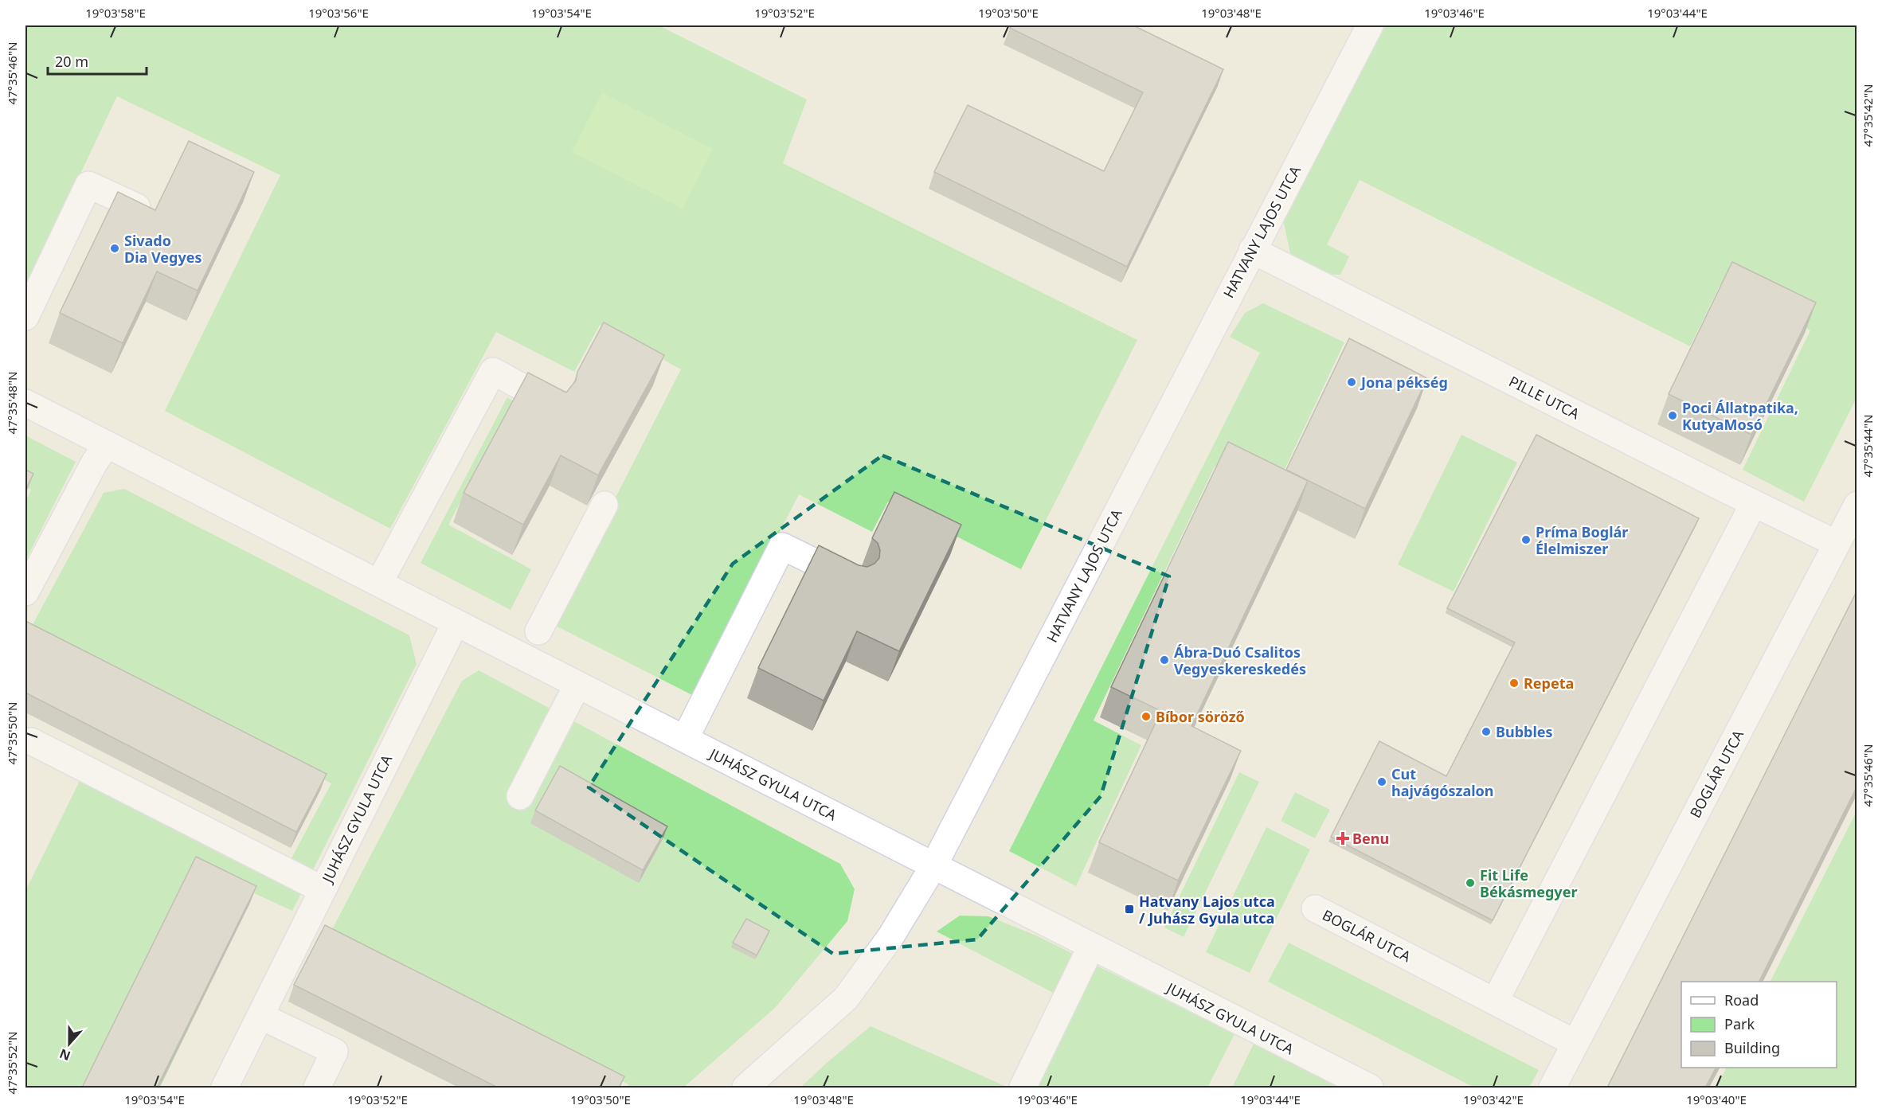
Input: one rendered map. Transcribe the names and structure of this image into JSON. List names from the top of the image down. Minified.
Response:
{"streets":{"street":["HATVANY LAJOS UTCA","PILLE UTCA","BOGLÁR UTCA","JUHÁSZ GYULA UTCA"]},"crossings":[["HATVANY LAJOS UTCA","PILLE UTCA"],["HATVANY LAJOS UTCA","JUHÁSZ GYULA UTCA"],["PILLE UTCA","BOGLÁR UTCA"]],"places":{"other":["Sivado Dia Vegyes","Jona pékség","Poci Állatpatika, KutyaMosó","Príma Boglár Élelmiszer","Ábra-Duó Csalitos Vegyeskereskedés","Repeta","Bíbor söröző","Bubbles","Cut hajvágószalon","Fit Life Békásmegyer"],"health":["Benu"],"transit":["Hatvany Lajos utca / Juhász Gyula utca"]},"legend":["Road","Park","Building"],"scale_bar":"20 m","north":"bottom","coordinates":["19°03'58\"E","19°03'56\"E","19°03'54\"E","19°03'52\"E","19°03'50\"E","19°03'48\"E","19°03'46\"E","19°03'44\"E","47°35'46\"N","47°35'42\"N","47°35'48\"N","47°35'44\"N","47°35'50\"N","47°35'52\"N","19°03'42\"E","19°03'40\"E"]}
